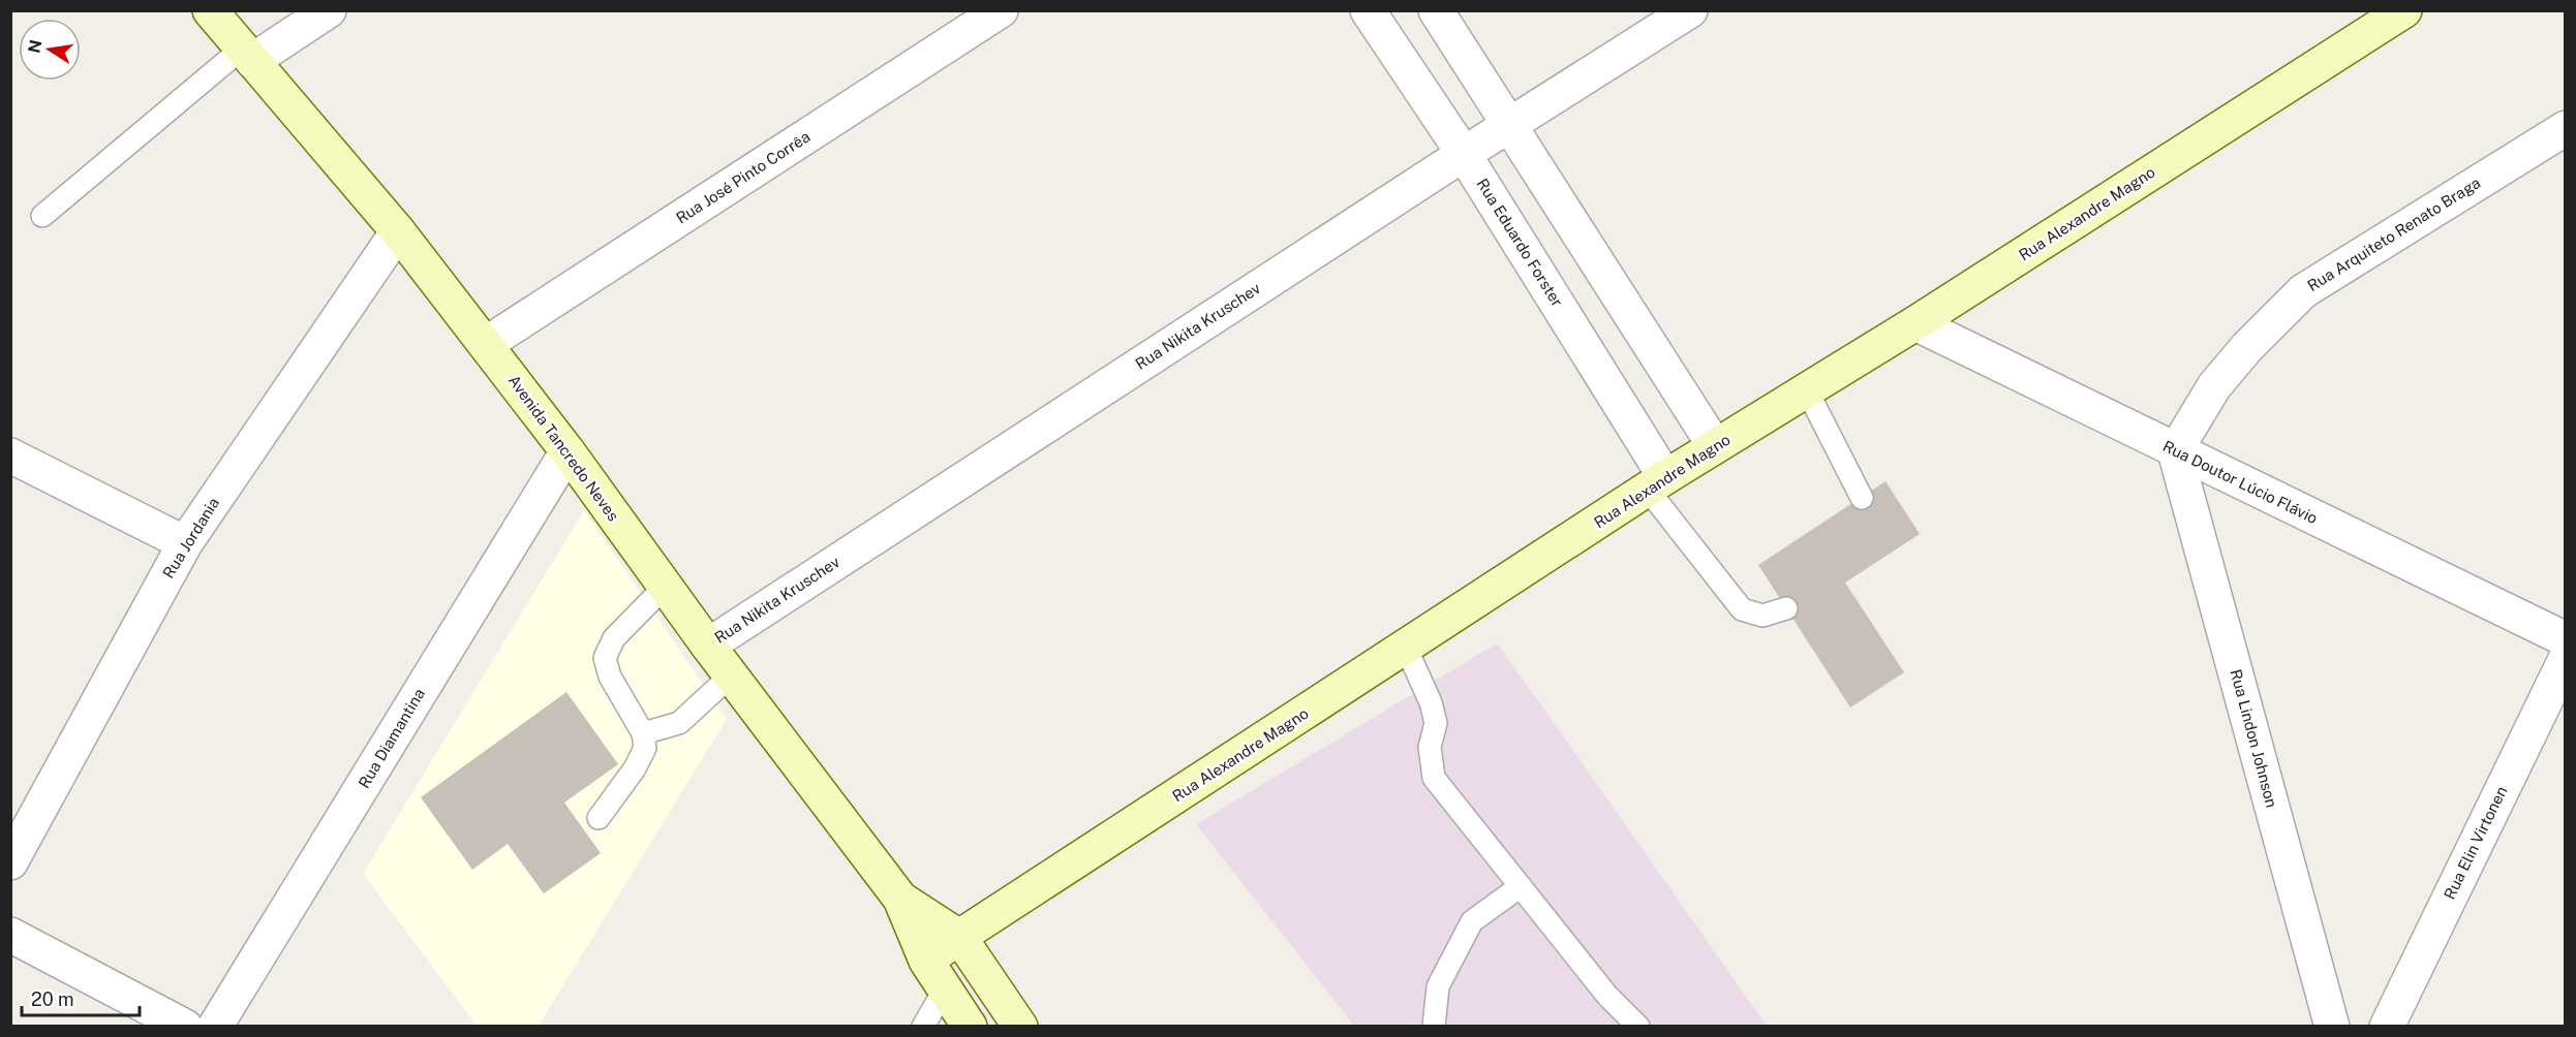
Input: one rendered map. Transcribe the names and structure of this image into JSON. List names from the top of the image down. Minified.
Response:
{"streets":{"street":["Rua José Pinto Corrêa","Rua Alexandre Magno","Rua Arquiteto Renato Braga","Rua Eduardo Forster","Rua Nikita Kruschev","Avenida Tancredo Neves","Rua Doutor Lúcio Flávio","Rua Jordania","Rua Diamantina","Rua Lindon Johnson","Rua Elin Virtonen"]},"crossings":[["Rua José Pinto Corrêa","Avenida Tancredo Neves"],["Rua Alexandre Magno","Rua Eduardo Forster"],["Rua Alexandre Magno","Avenida Tancredo Neves"],["Rua Alexandre Magno","Rua Doutor Lúcio Flávio"],["Rua Arquiteto Renato Braga","Rua Doutor Lúcio Flávio"],["Rua Arquiteto Renato Braga","Rua Lindon Johnson"],["Rua Eduardo Forster","Rua Nikita Kruschev"],["Rua Nikita Kruschev","Avenida Tancredo Neves"],["Avenida Tancredo Neves","Rua Jordania"],["Avenida Tancredo Neves","Rua Diamantina"],["Rua Doutor Lúcio Flávio","Rua Lindon Johnson"]],"scale_bar":"20 m","north":"left"}
